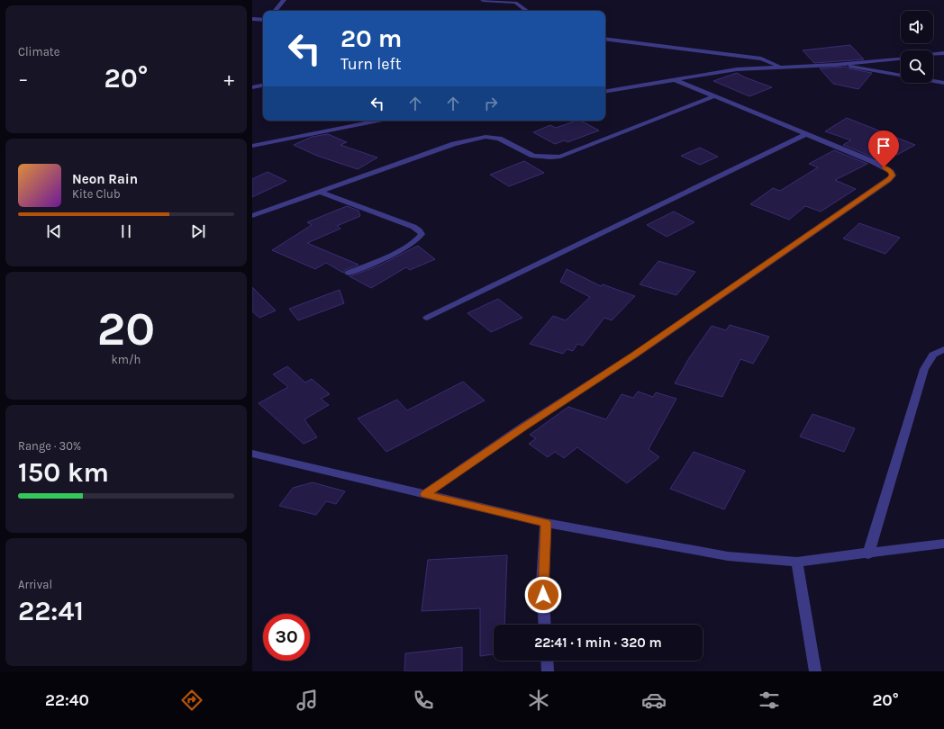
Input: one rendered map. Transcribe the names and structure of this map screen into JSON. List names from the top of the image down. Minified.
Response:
{"page":{"tile":["Climate",["20","km/h"],["Range · 30%","150 km"],["Arrival","22:41"]],"turn":["20 m","Turn left"],"heat":["−","20°","+"],"song":["Neon Rain","Kite Club"],"limit":"30","trip":"22:41 · 1 min · 320 m","tabs":["22:40","20°"]}}
